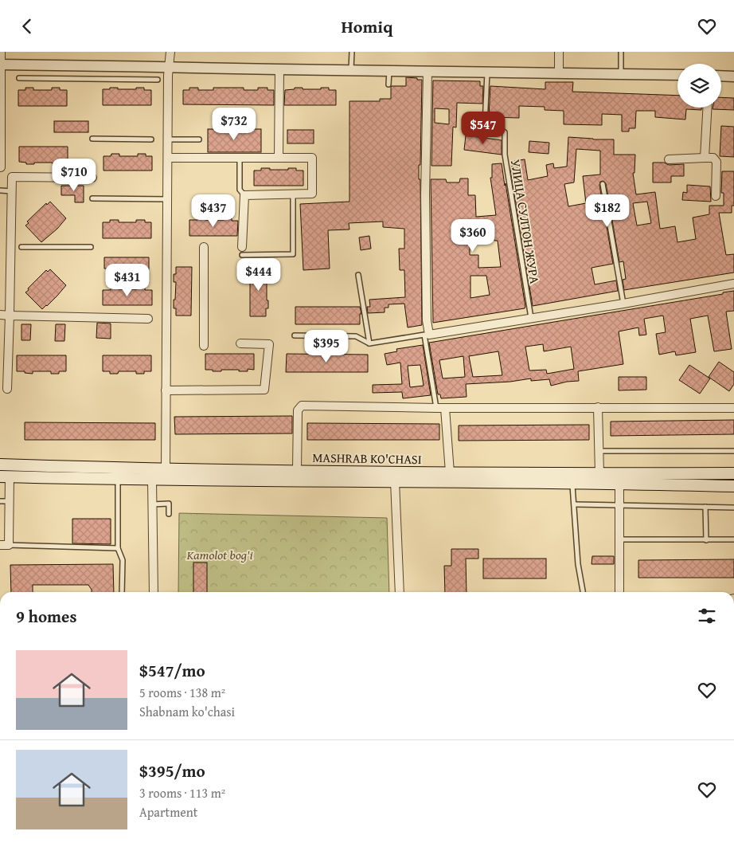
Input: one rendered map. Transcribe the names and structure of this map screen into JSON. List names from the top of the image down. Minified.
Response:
{"streets":{"main road":["MASHRAB KO'CHASI"],"lane":["УЛИЦА СУЛТОН ЖУРА"]},"parks":["Kamolot bog'i"],"page":{"header":"Homiq","price":["$732","$547","$710","$437","$182","$360","$444","$431","$395"],"heading":"9 homes","list":[{"name":"$547/mo","note":"5 rooms · 138 m² · Shabnam ko'chasi"},{"name":"$395/mo","note":"3 rooms · 113 m² · Apartment"}]}}
